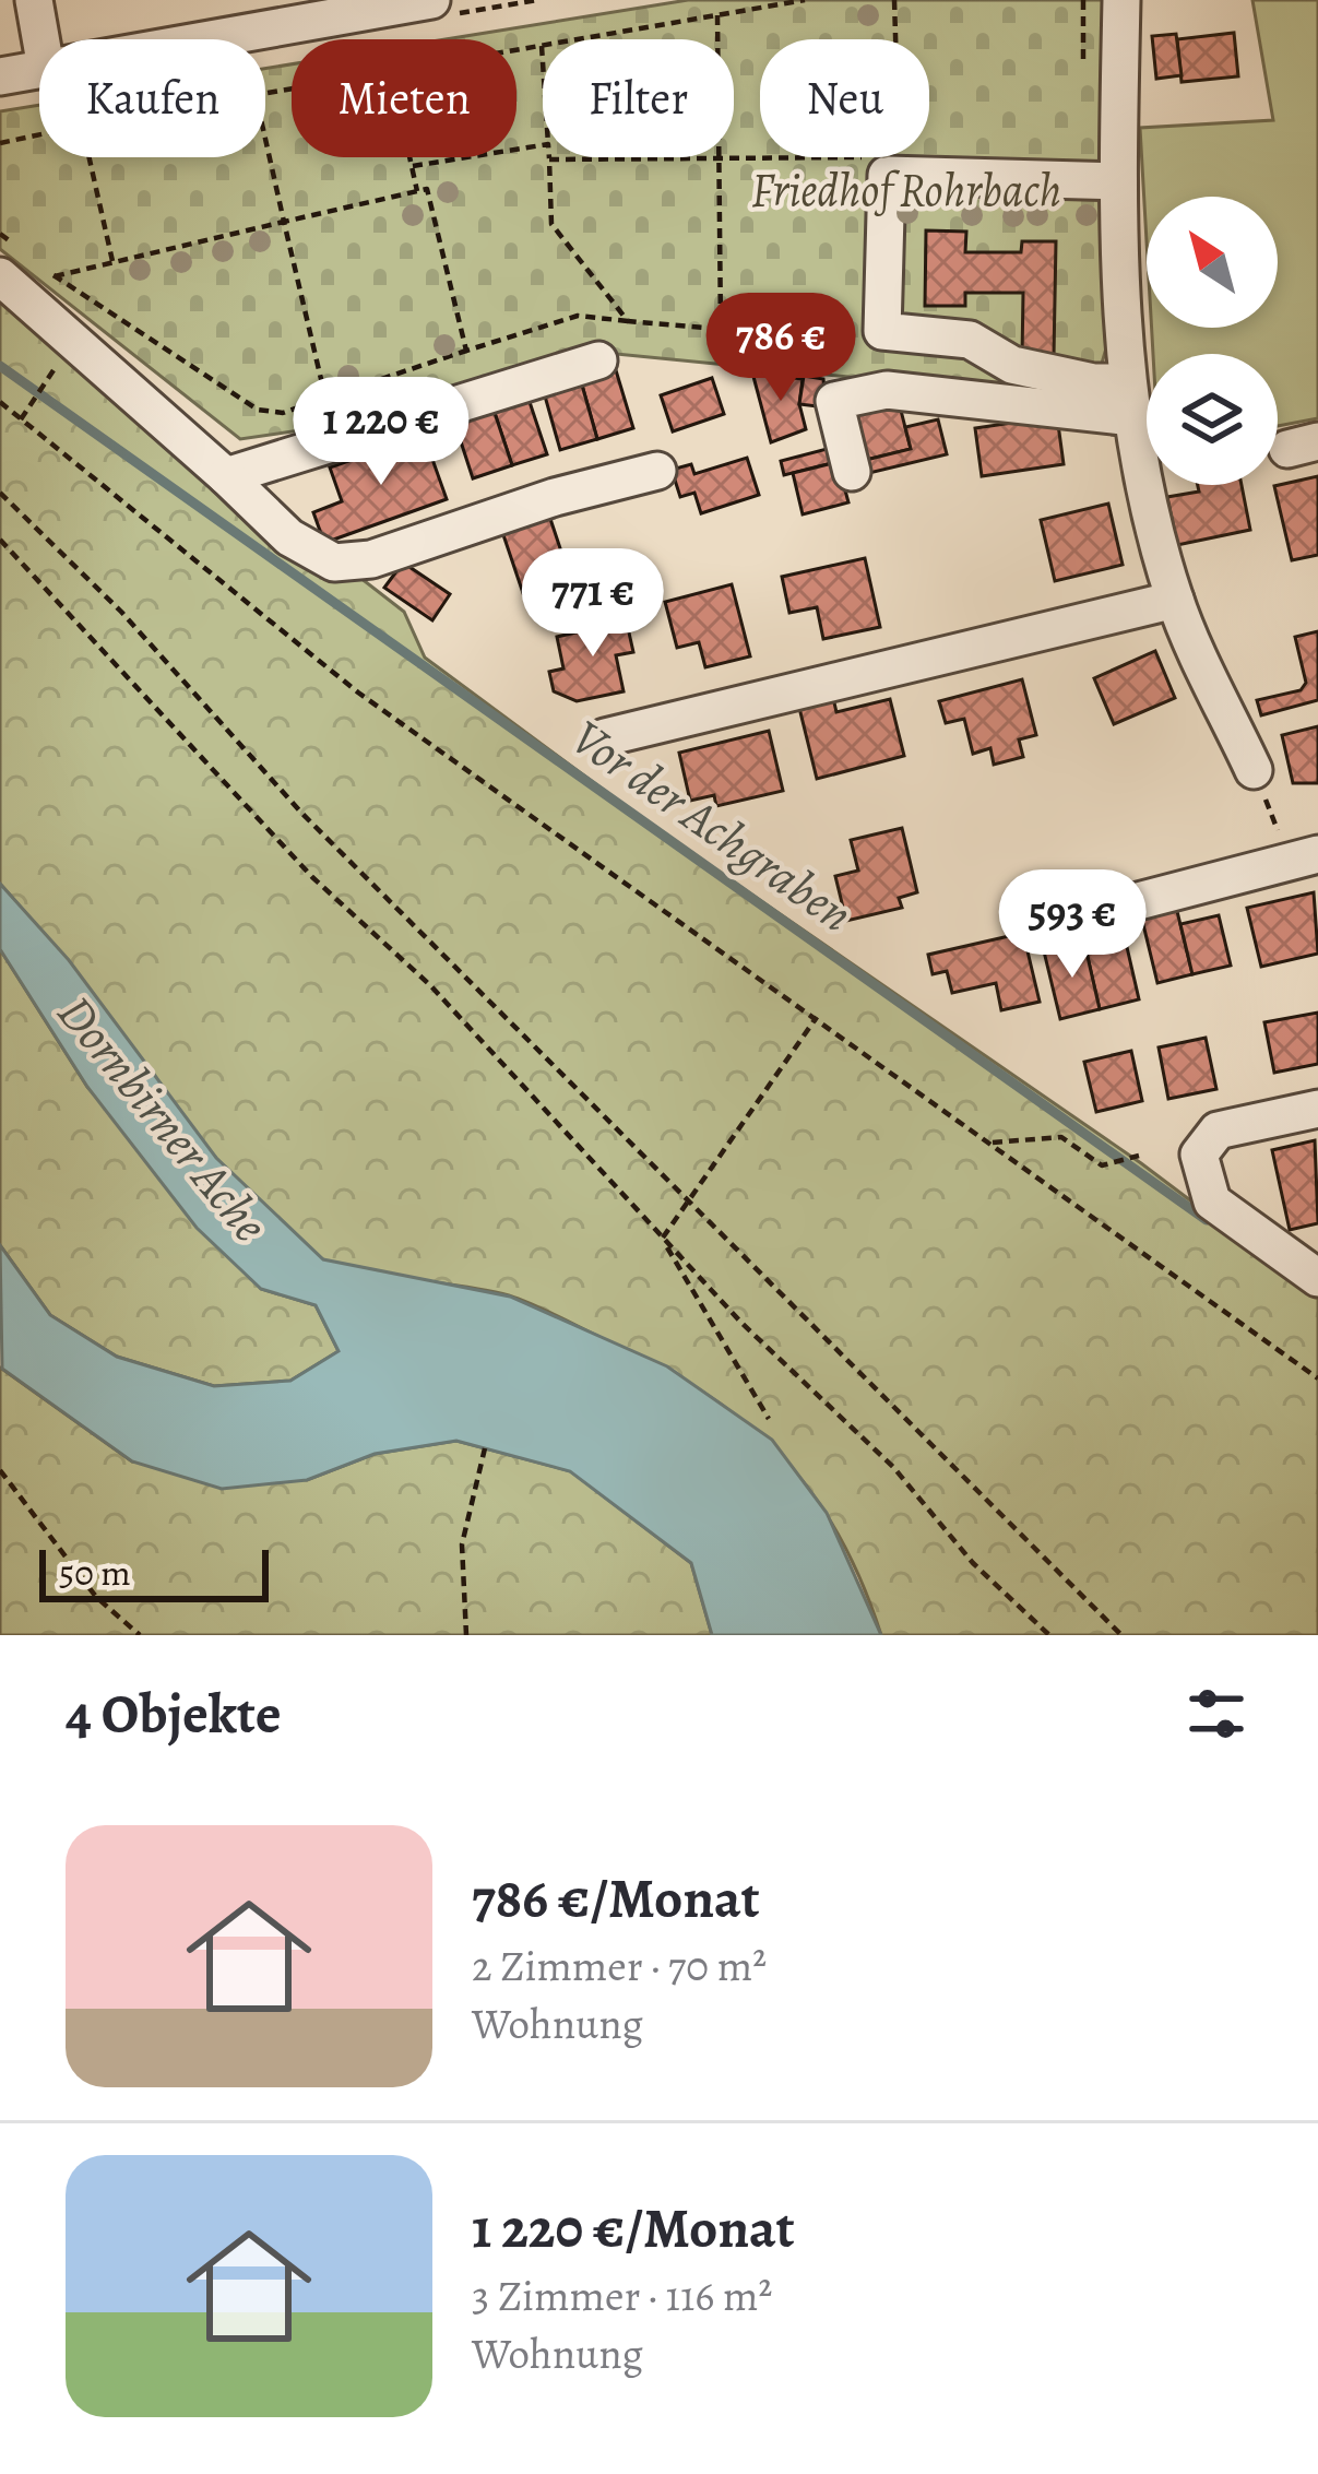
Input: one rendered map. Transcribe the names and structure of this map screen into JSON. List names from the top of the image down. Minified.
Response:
{"water":["Vor der Achgraben","Dornbirner Ache"],"parks":["Friedhof Rohrbach"],"scale_bar":"50 m","north":"top left","page":{"chip":["Kaufen","Mieten","Filter","Neu"],"price":["786 €","1 220 €","771 €","593 €"],"scale":"50 m","heading":"4 Objekte","list":[{"name":"786 €/Monat","note":"2 Zimmer · 70 m² · Wohnung"},{"name":"1 220 €/Monat","note":"3 Zimmer · 116 m² · Wohnung"}]}}
